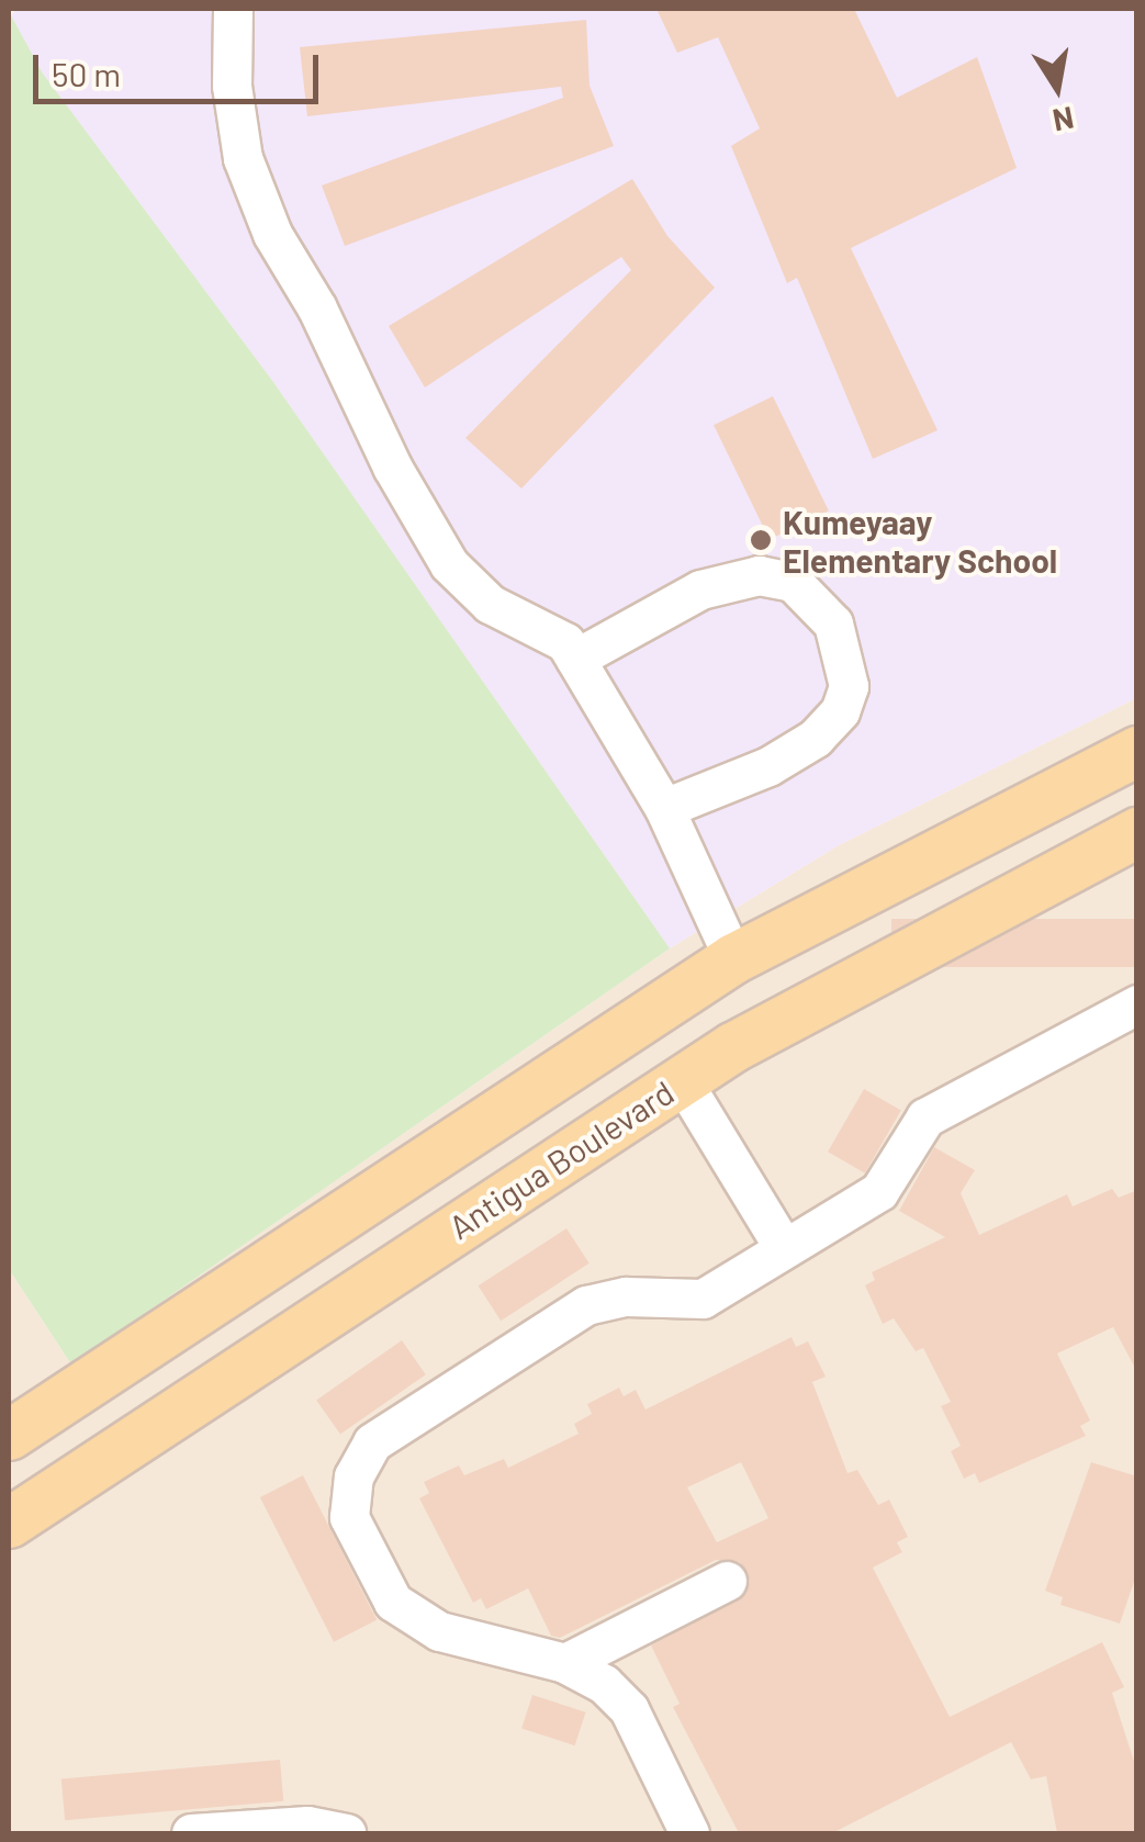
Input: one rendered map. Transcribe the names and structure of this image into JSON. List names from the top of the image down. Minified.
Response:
{"streets":{"main road":["Antigua Boulevard"]},"places":["Kumeyaay Elementary School"],"scale_bar":"50 m","north":"bottom"}
